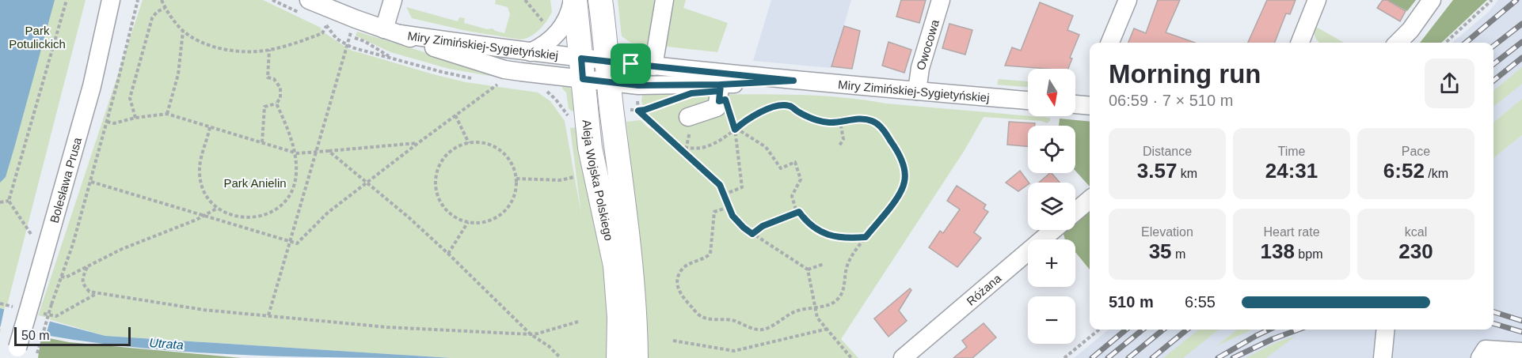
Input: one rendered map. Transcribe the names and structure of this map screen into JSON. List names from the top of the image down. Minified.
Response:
{"streets":{"main road":["Aleja Wojska Polskiego"],"street":["Miry Zimińskiej-Sygietyńskiej","Owocowa","Bolesława Prusa","Różana"]},"crossings":[["Miry Zimińskiej-Sygietyńskiej","Owocowa"],["Miry Zimińskiej-Sygietyńskiej","Aleja Wojska Polskiego"]],"water":["Utrata"],"parks":["Park Potulickich","Park Anielin"],"scale_bar":"50 m","north":"bottom","page":{"heading":["Morning run","06:59 · 7 × 510 m"],"map_buttons":["+","−"],"stats":[["Distance","3.57 km"],["Time","24:31"],["Pace","6:52 /km"],["Elevation","35 m"],["Heart rate","138 bpm"],["kcal","230"]],"list":[{"name":"510 m","note":"6:55"}],"scale":"50 m"}}
